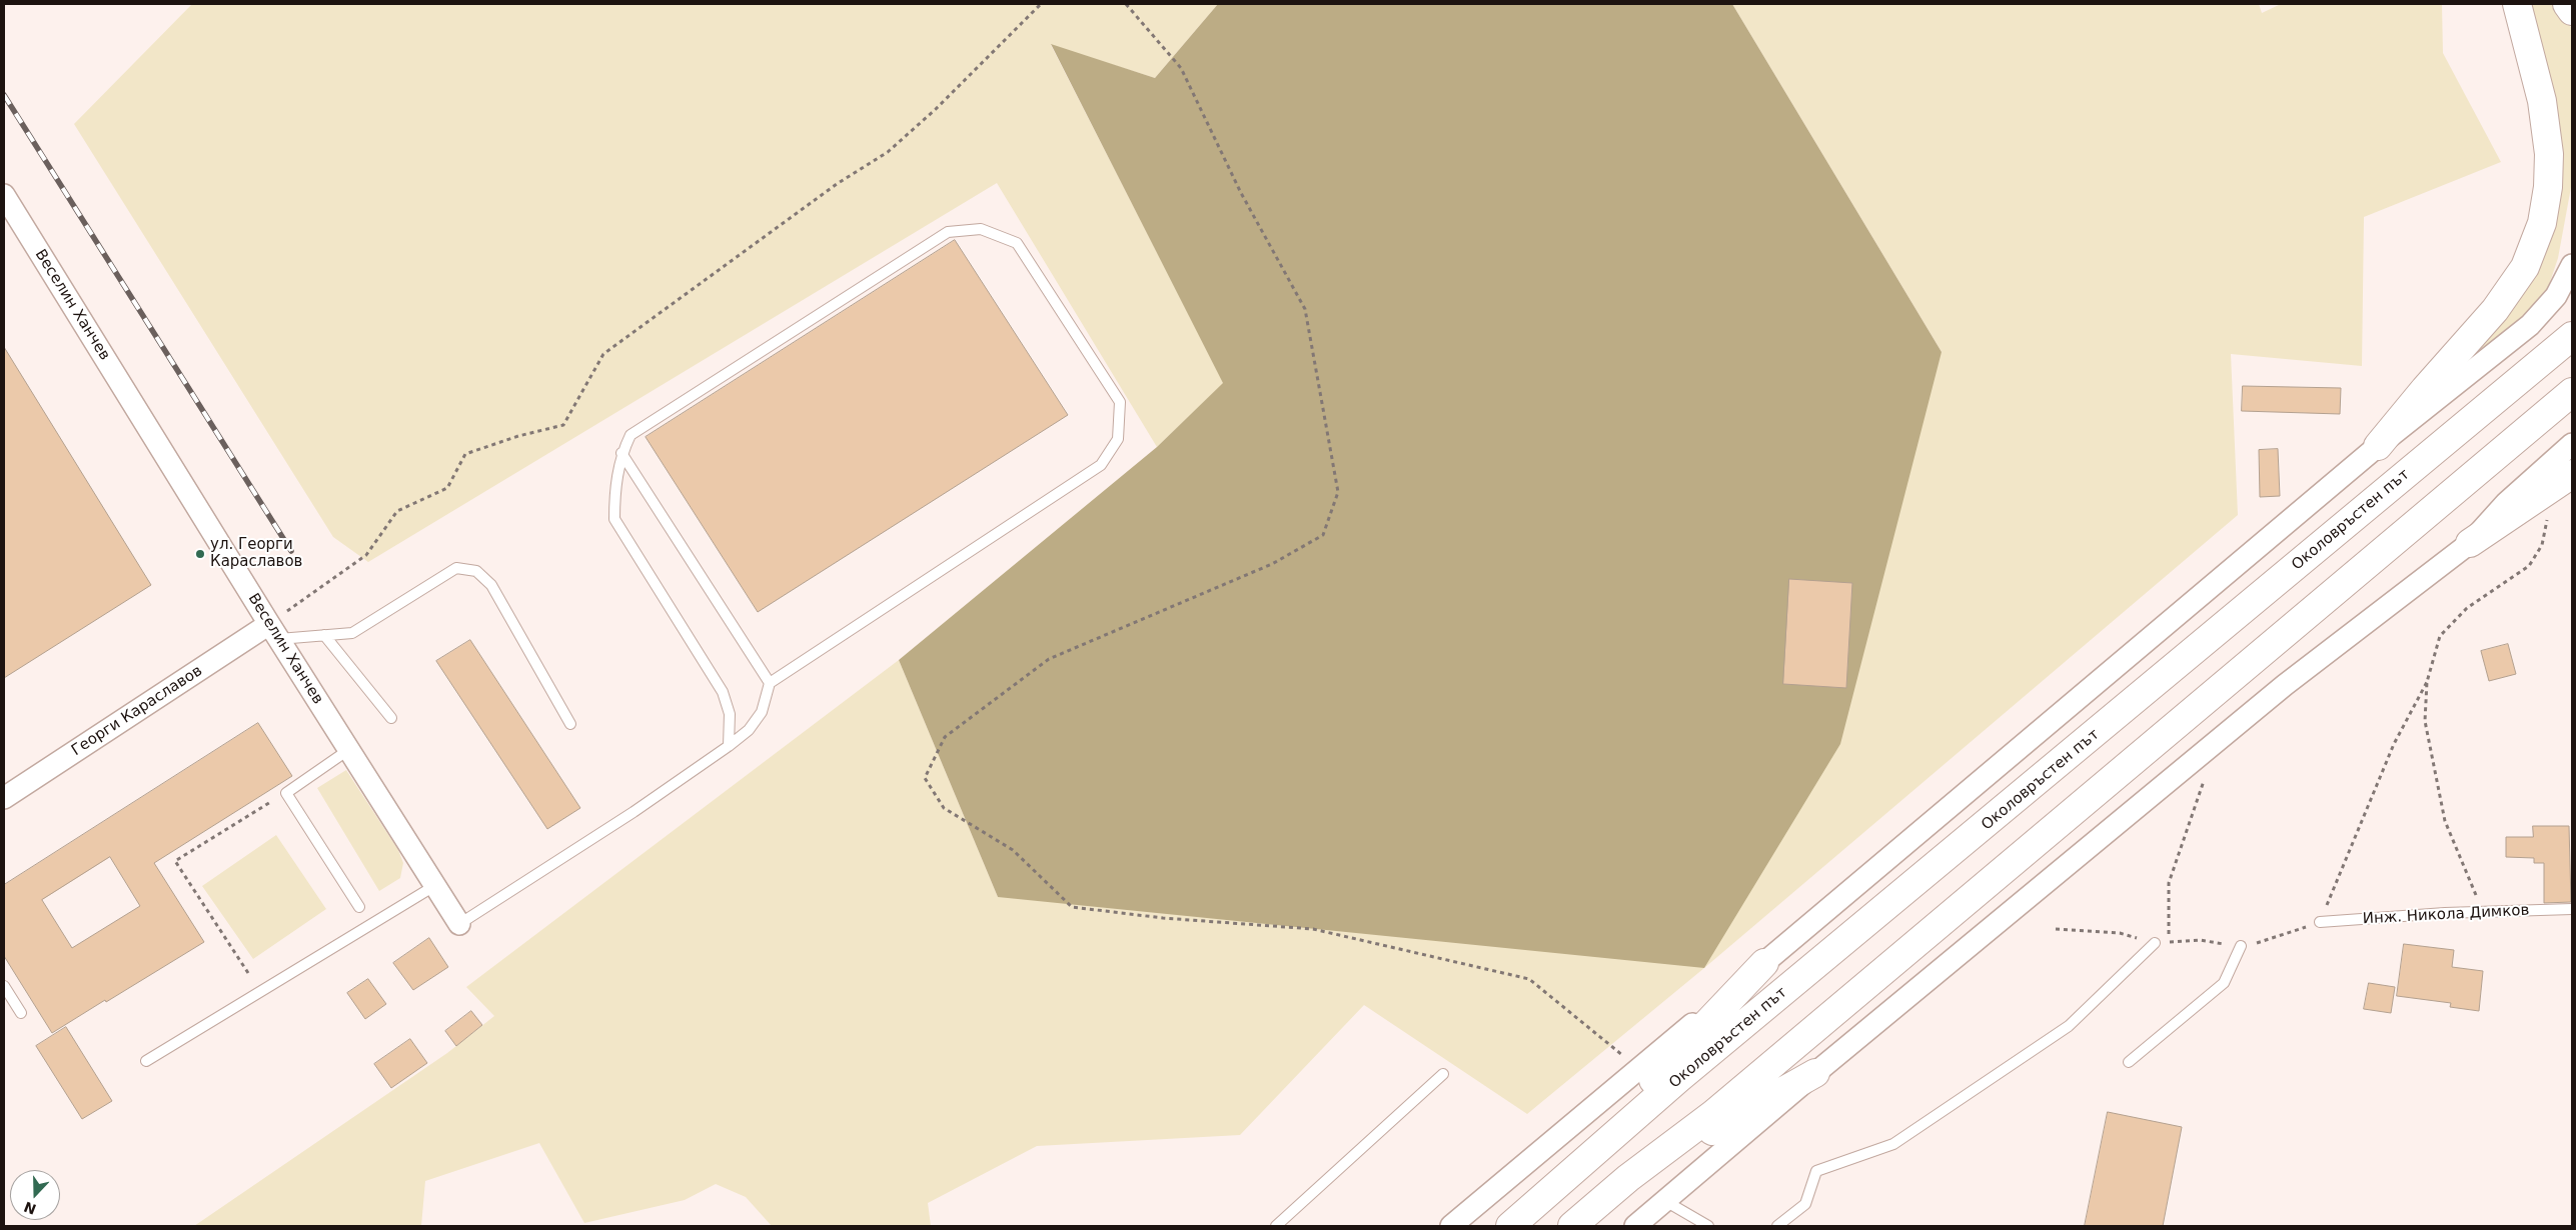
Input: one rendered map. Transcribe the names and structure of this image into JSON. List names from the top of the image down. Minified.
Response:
{"streets":{"main road":["Околовръстен път"],"street":["Веселин Ханчев","Георги Караславов"],"lane":["Инж. Никола Димков"]},"crossings":[["Веселин Ханчев","Георги Караславов"]],"places":["ул. Георги Караславов"],"north":"bottom"}
